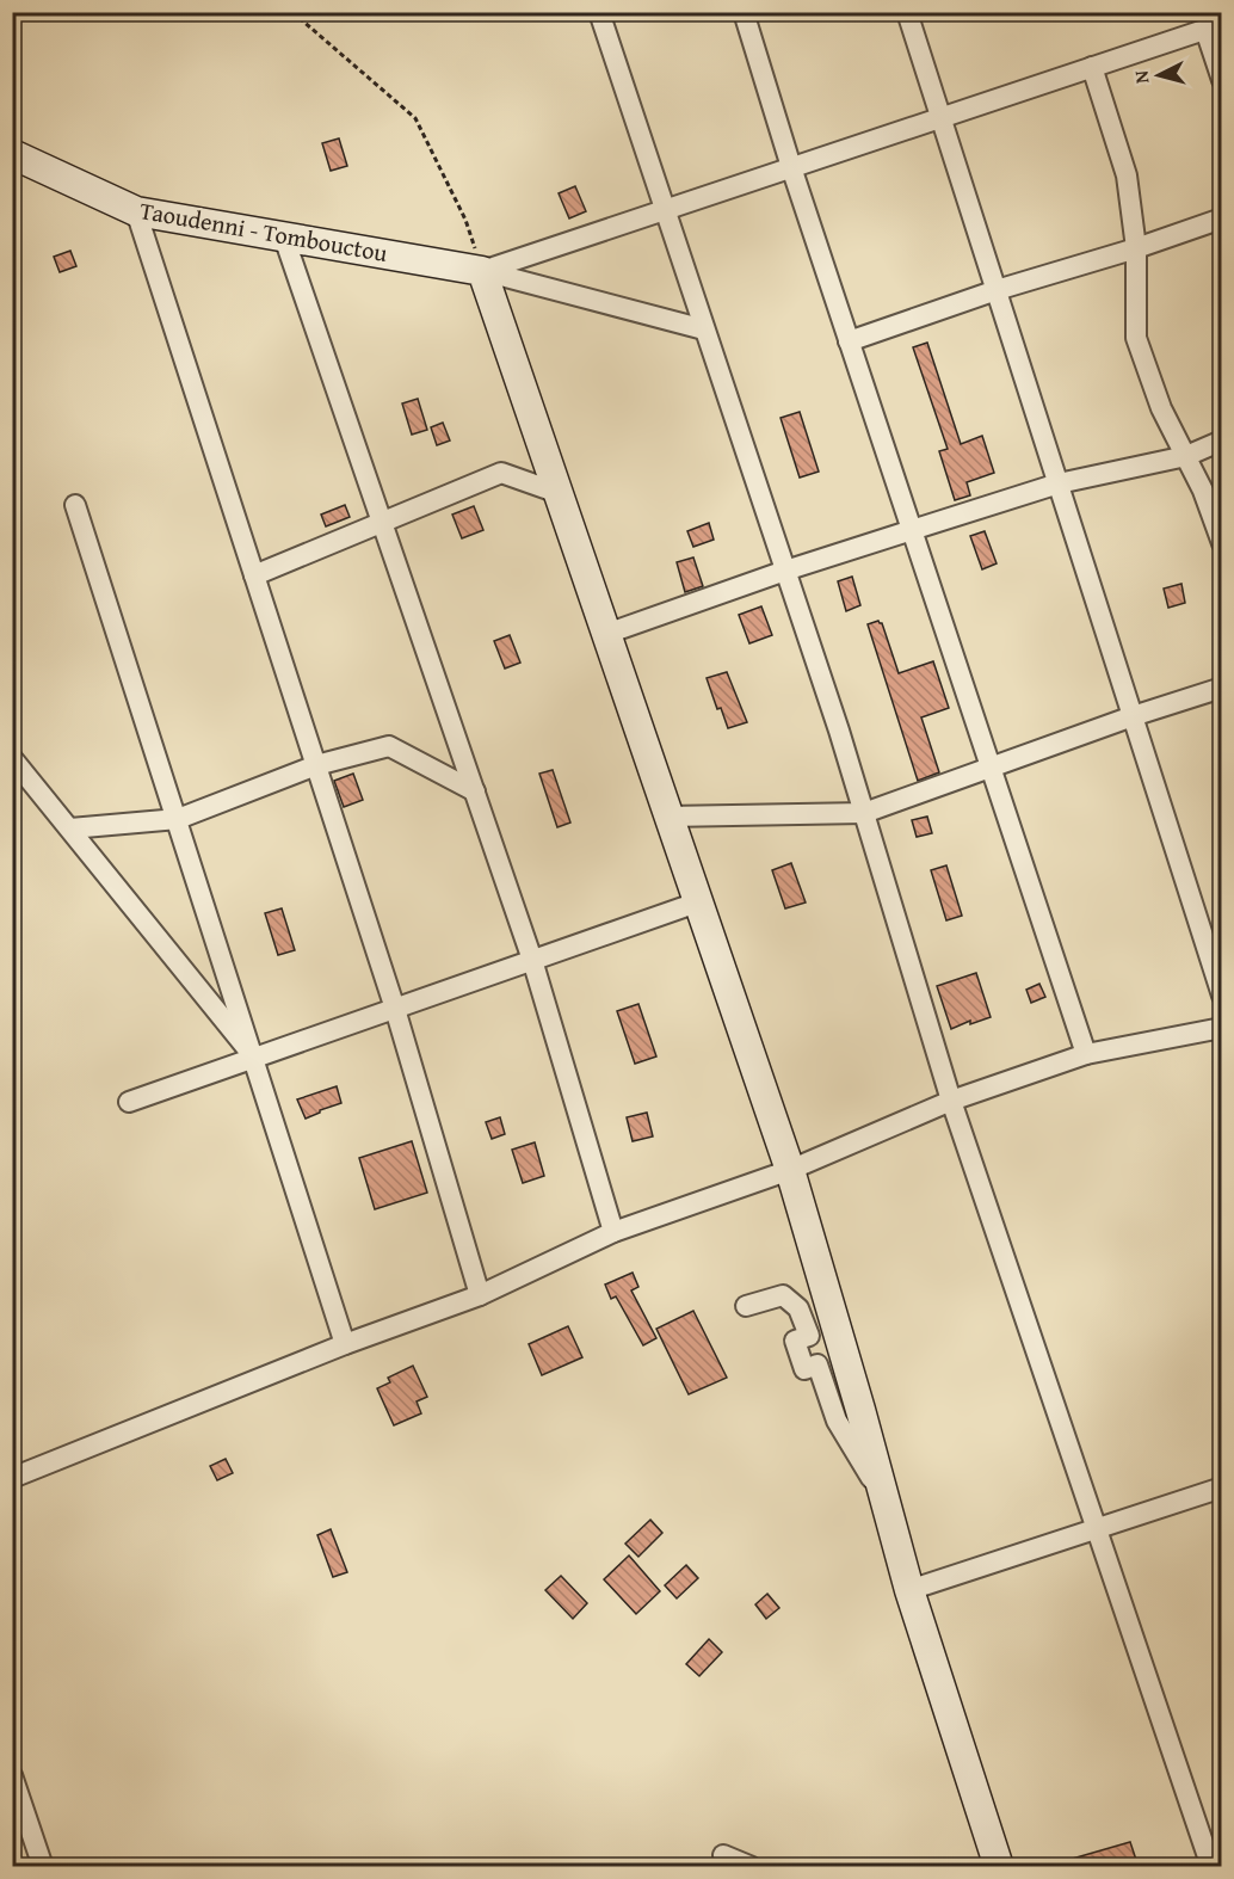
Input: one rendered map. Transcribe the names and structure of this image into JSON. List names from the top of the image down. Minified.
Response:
{"streets":{"street":["Taoudenni - Tombouctou"]},"north":"left"}
